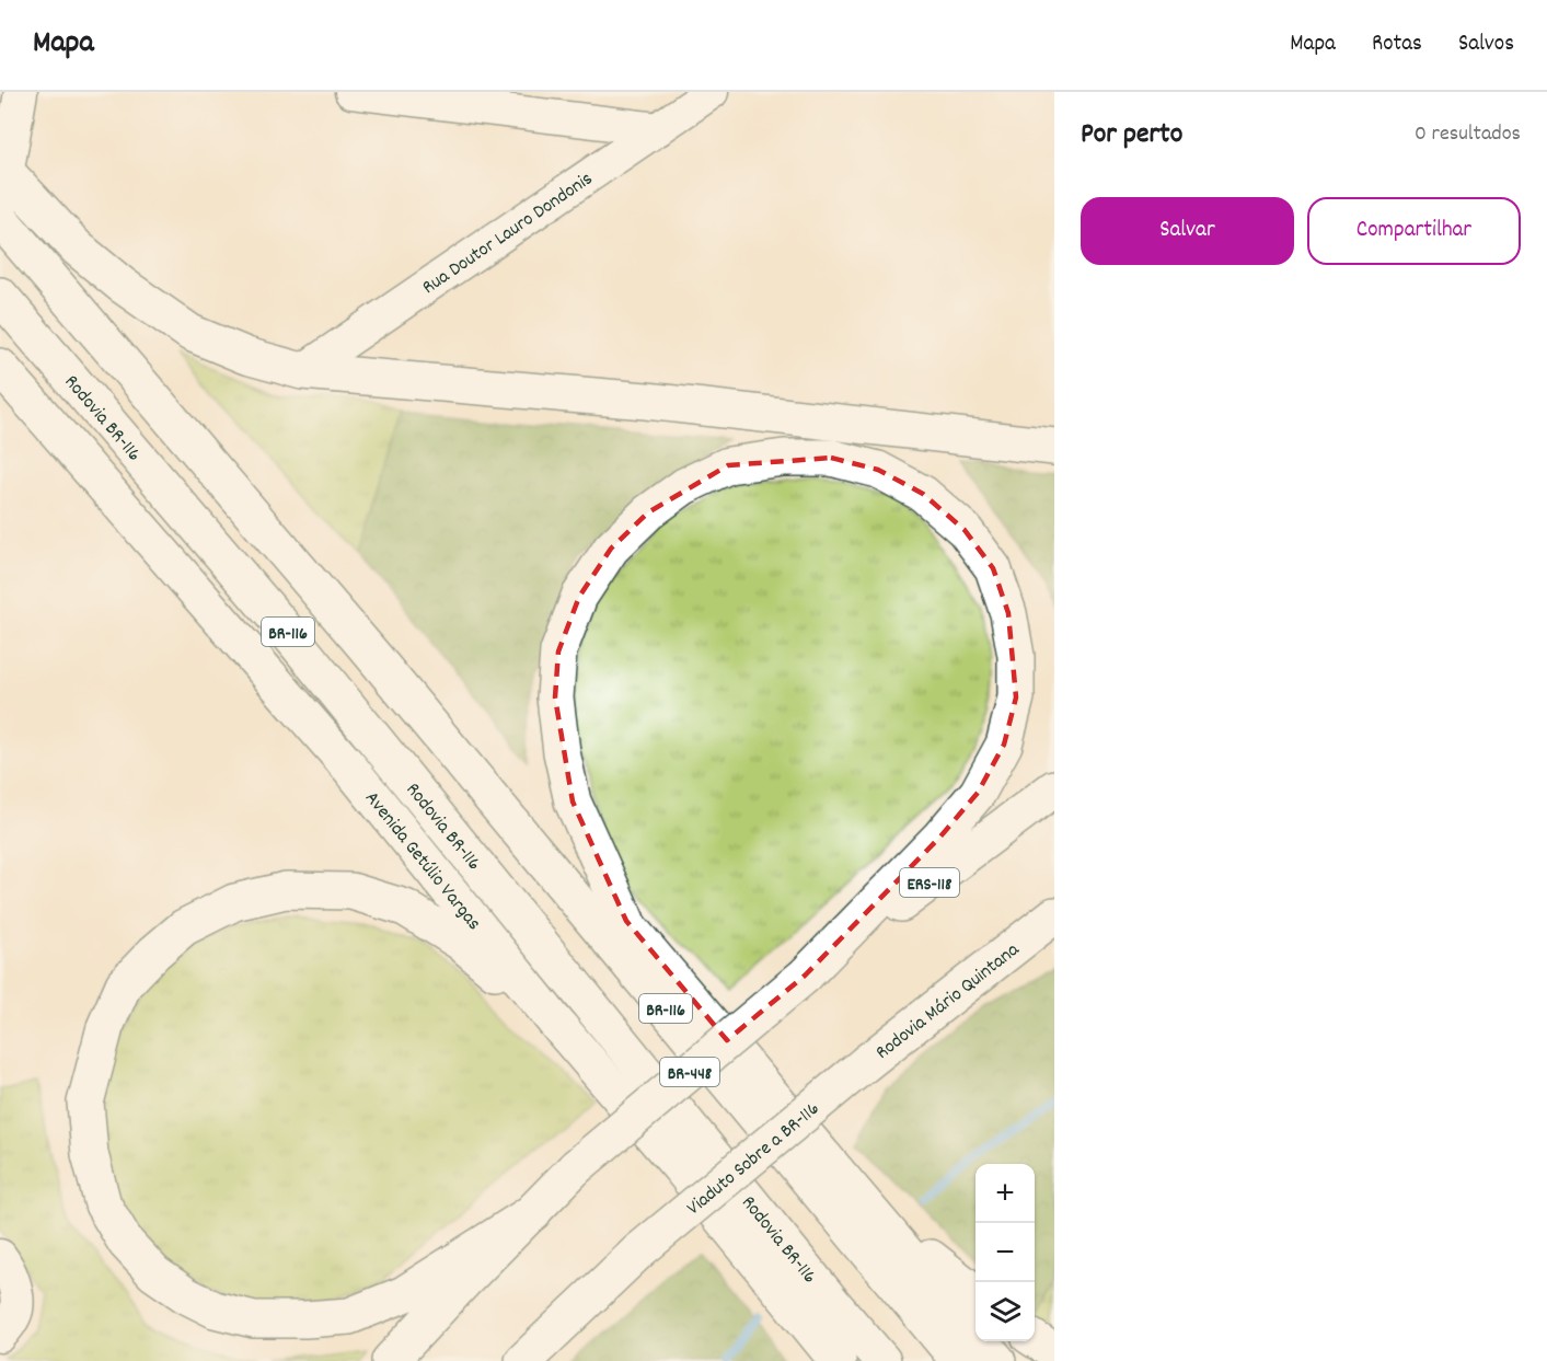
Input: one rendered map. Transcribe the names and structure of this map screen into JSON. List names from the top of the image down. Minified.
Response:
{"streets":{"highway":["Rodovia BR-116","BR-116","Avenida Getúlio Vargas","ERS-118","Rodovia Mário Quintana","BR-448","Viaduto Sobre a BR-116"],"street":["Rua Doutor Lauro Dondonis"]},"crossings":[["Rodovia BR-116","BR-116"],["BR-116","Avenida Getúlio Vargas"],["ERS-118","BR-448"],["Rodovia Mário Quintana","Viaduto Sobre a BR-116"]],"page":{"header":"Mapa","nav":["Mapa","Rotas","Salvos"],"heading":["Por perto","0 resultados"],"buttons":["Salvar","Compartilhar"],"map_buttons":["+","−"]}}
